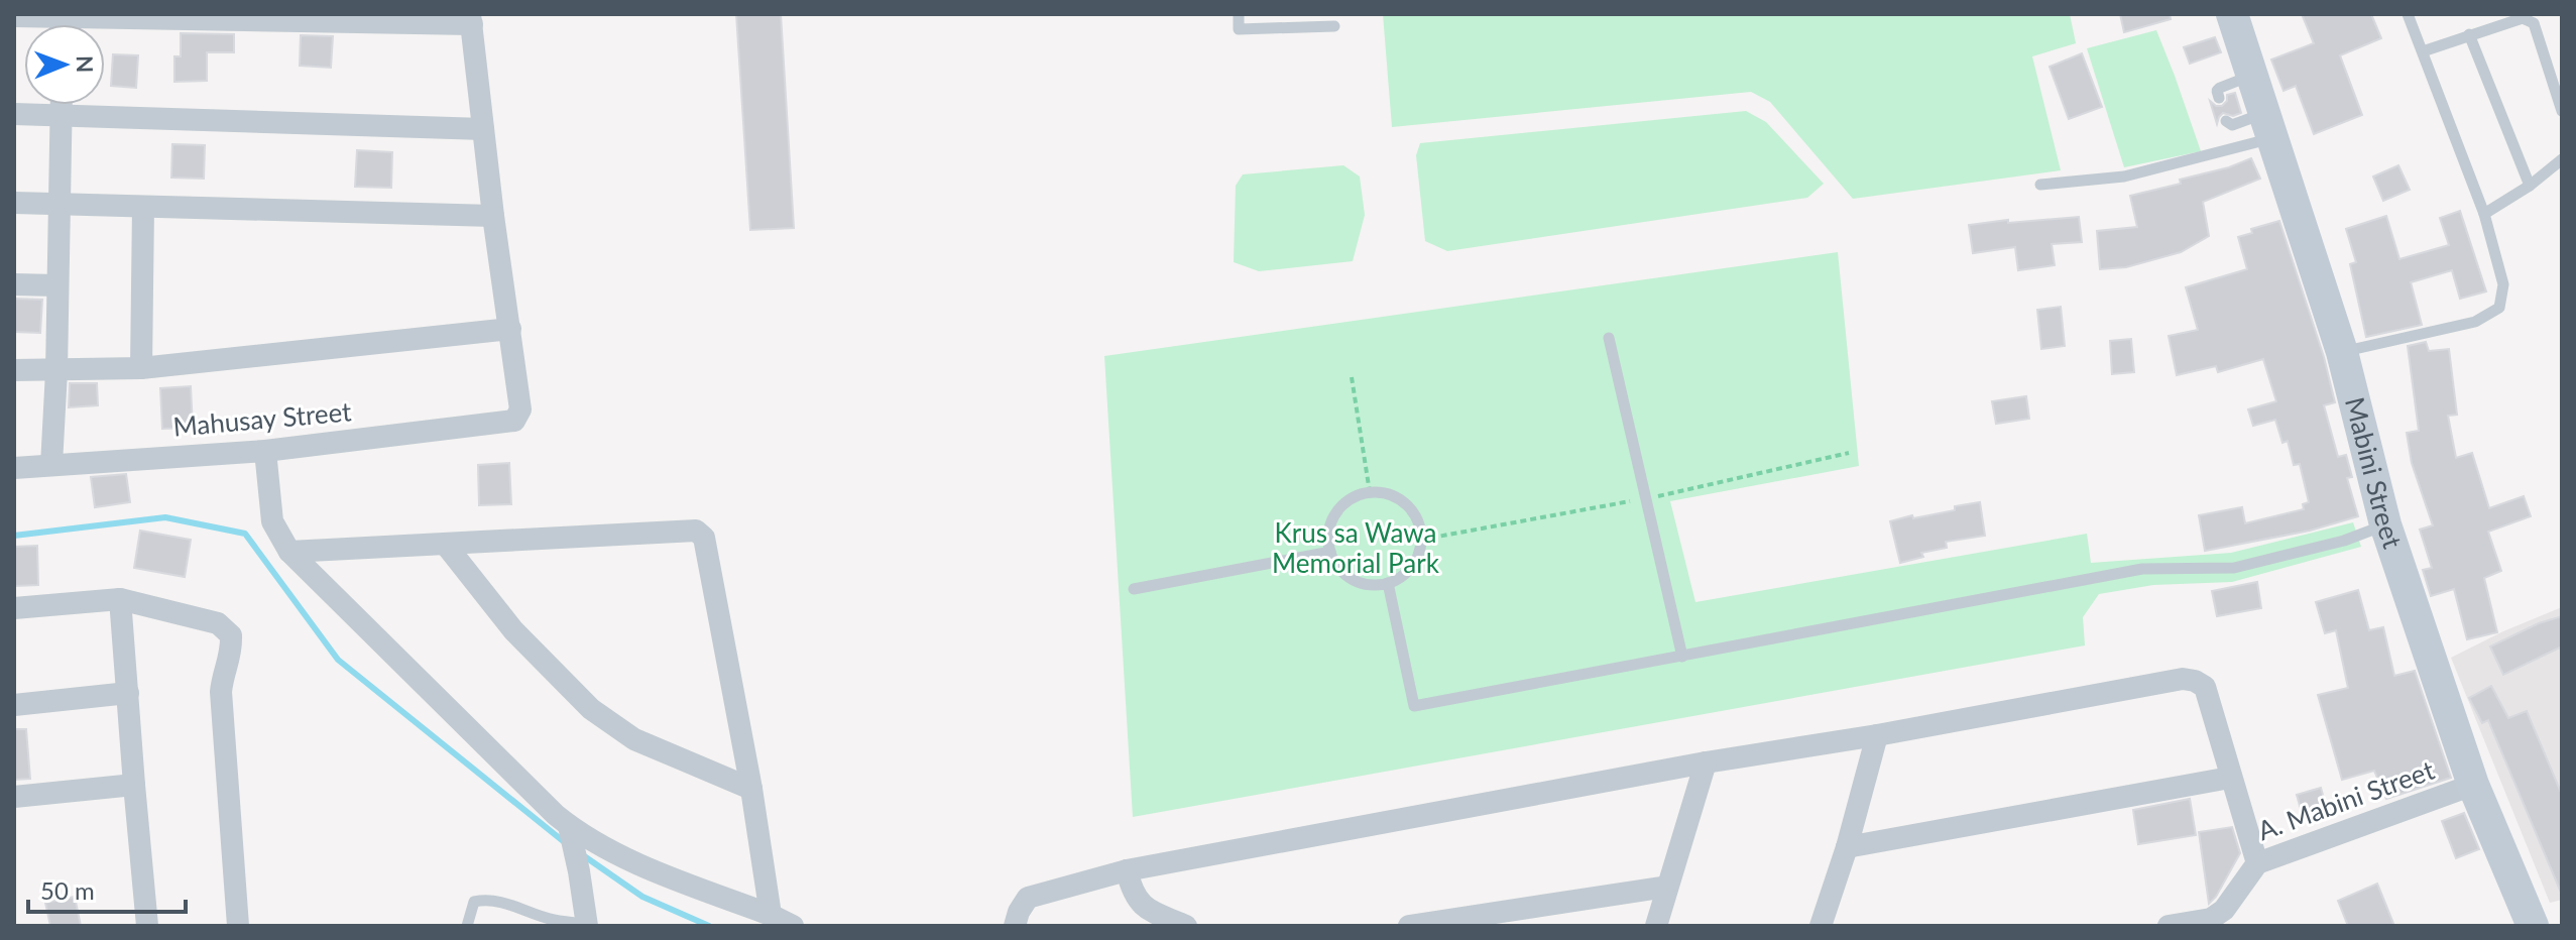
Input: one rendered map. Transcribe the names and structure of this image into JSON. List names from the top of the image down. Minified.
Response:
{"streets":{"main road":["Mabini Street"],"street":["Mahusay Street","A. Mabini Street"]},"crossings":[["Mabini Street","A. Mabini Street"]],"parks":["Krus sa Wawa Memorial Park"],"scale_bar":"50 m","north":"right"}
